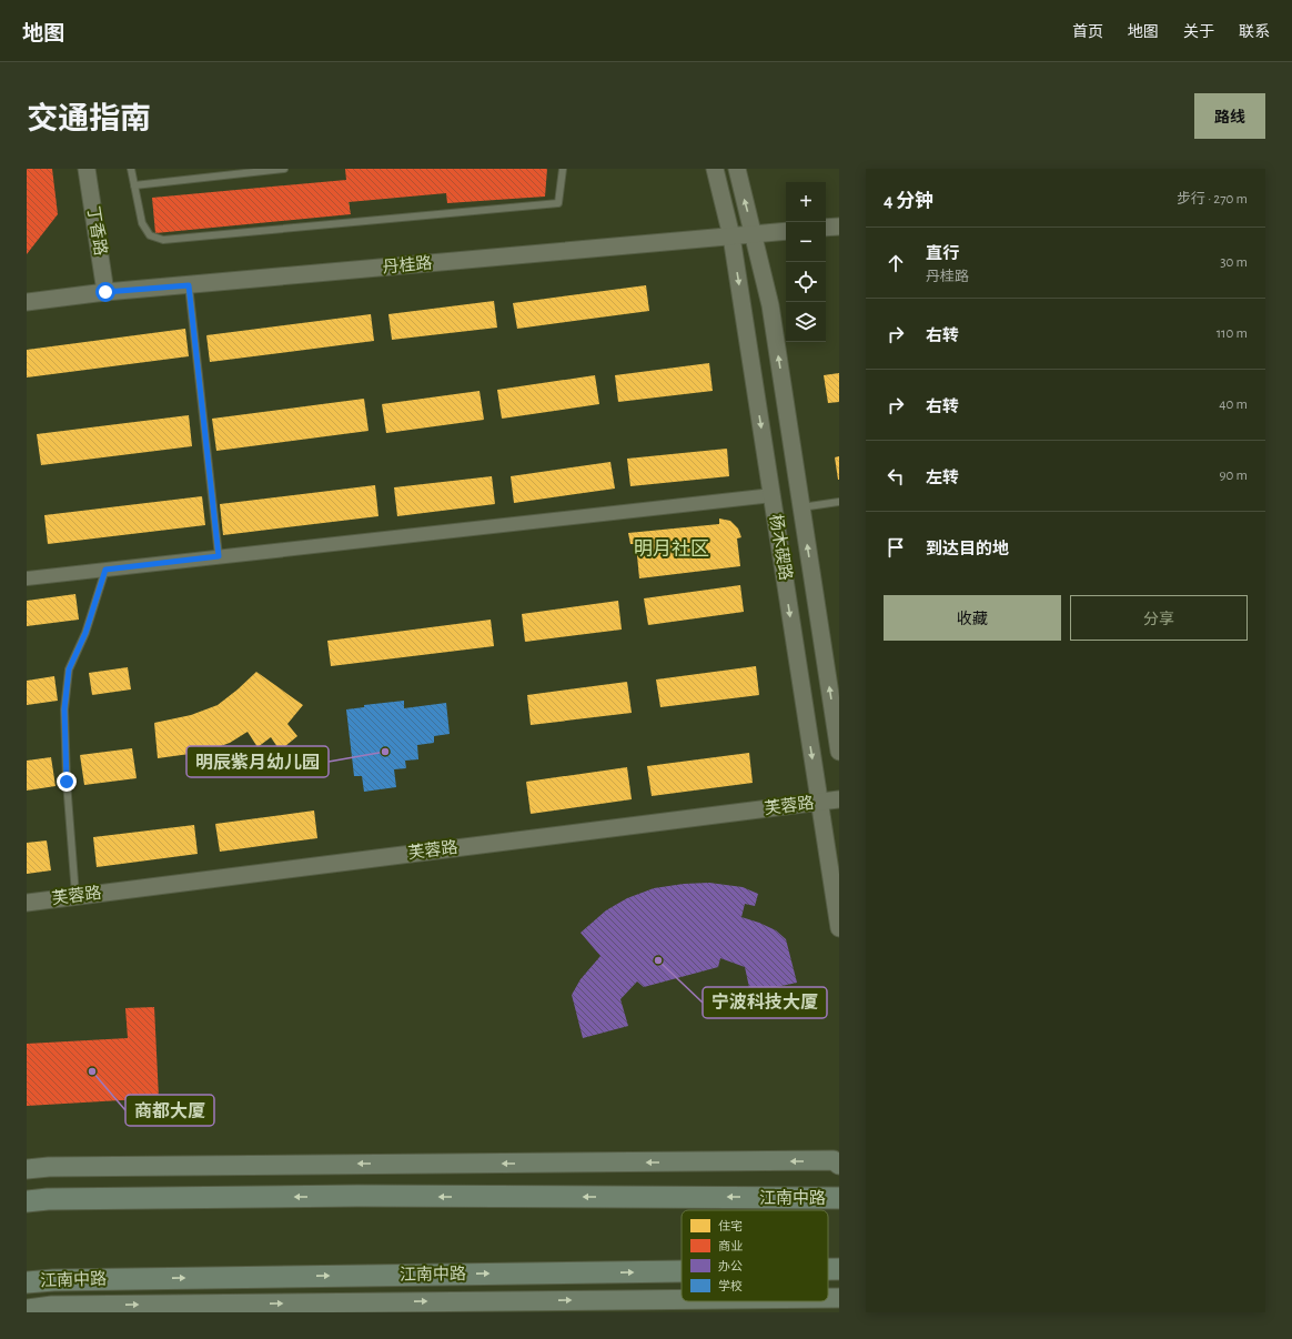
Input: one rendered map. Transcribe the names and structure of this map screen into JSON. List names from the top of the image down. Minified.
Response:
{"streets":{"main road":["江南中路"],"street":["丁香路","丹桂路","杨木碶路","芙蓉路"]},"crossings":[["丁香路","丹桂路"],["丹桂路","杨木碶路"],["杨木碶路","芙蓉路"]],"districts":["明月社区"],"places":["明辰紫月幼儿园","宁波科技大厦","商都大厦"],"legend":["住宅","商业","办公","学校"],"page":{"header":"地图","nav":["首页","地图","关于","联系"],"title":"交通指南","buttons":["路线",["收藏","分享"]],"heading":["4 分钟","步行 · 270 m"],"map_buttons":["+","−"],"list":[["直行","丹桂路","30 m"],["右转","110 m"],["右转","40 m"],["左转","90 m"],"到达目的地"]}}
